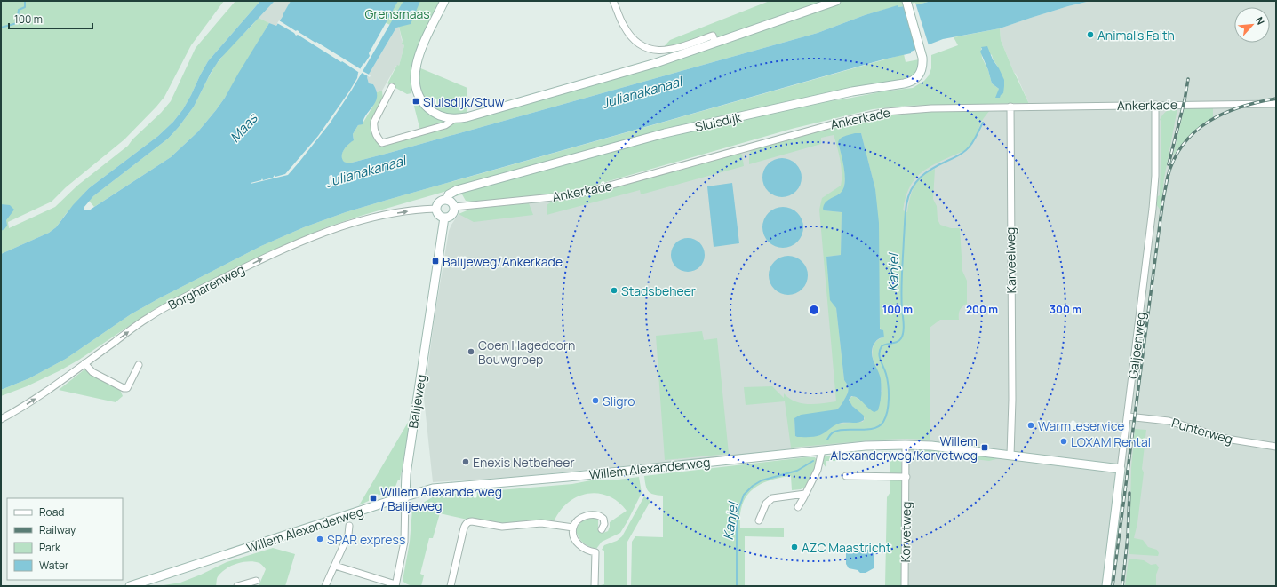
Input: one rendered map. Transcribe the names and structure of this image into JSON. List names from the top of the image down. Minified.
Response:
{"streets":{"street":["Ankerkade","Sluisdijk","Karveelweg","Borgharenweg","Galjoenweg","Balijeweg","Punterweg","Willem Alexanderweg","Korvetweg"]},"crossings":[["Ankerkade","Sluisdijk"],["Ankerkade","Karveelweg"],["Ankerkade","Borgharenweg"],["Ankerkade","Galjoenweg"],["Ankerkade","Balijeweg"],["Sluisdijk","Borgharenweg"],["Sluisdijk","Balijeweg"],["Karveelweg","Willem Alexanderweg"],["Borgharenweg","Balijeweg"],["Galjoenweg","Punterweg"],["Galjoenweg","Willem Alexanderweg"],["Balijeweg","Willem Alexanderweg"],["Willem Alexanderweg","Korvetweg"]],"one_way":["Borgharenweg"],"water":["Julianakanaal","Maas","Kanjel"],"parks":["Grensmaas"],"places":{"other":["Animal's Faith","Stadsbeheer","Coen Hagedoorn Bouwgroep","Sligro","Warmteservice","LOXAM Rental","Enexis Netbeheer","SPAR express","AZC Maastricht"],"transit":["Sluisdijk/Stuw","Balijeweg/Ankerkade","Willem Alexanderweg/Korvetweg","Willem Alexanderweg / Balijeweg"]},"legend":["Road","Railway","Park","Water"],"scale_bar":"100 m","north":"top right","rings":["100 m","200 m","300 m"]}
